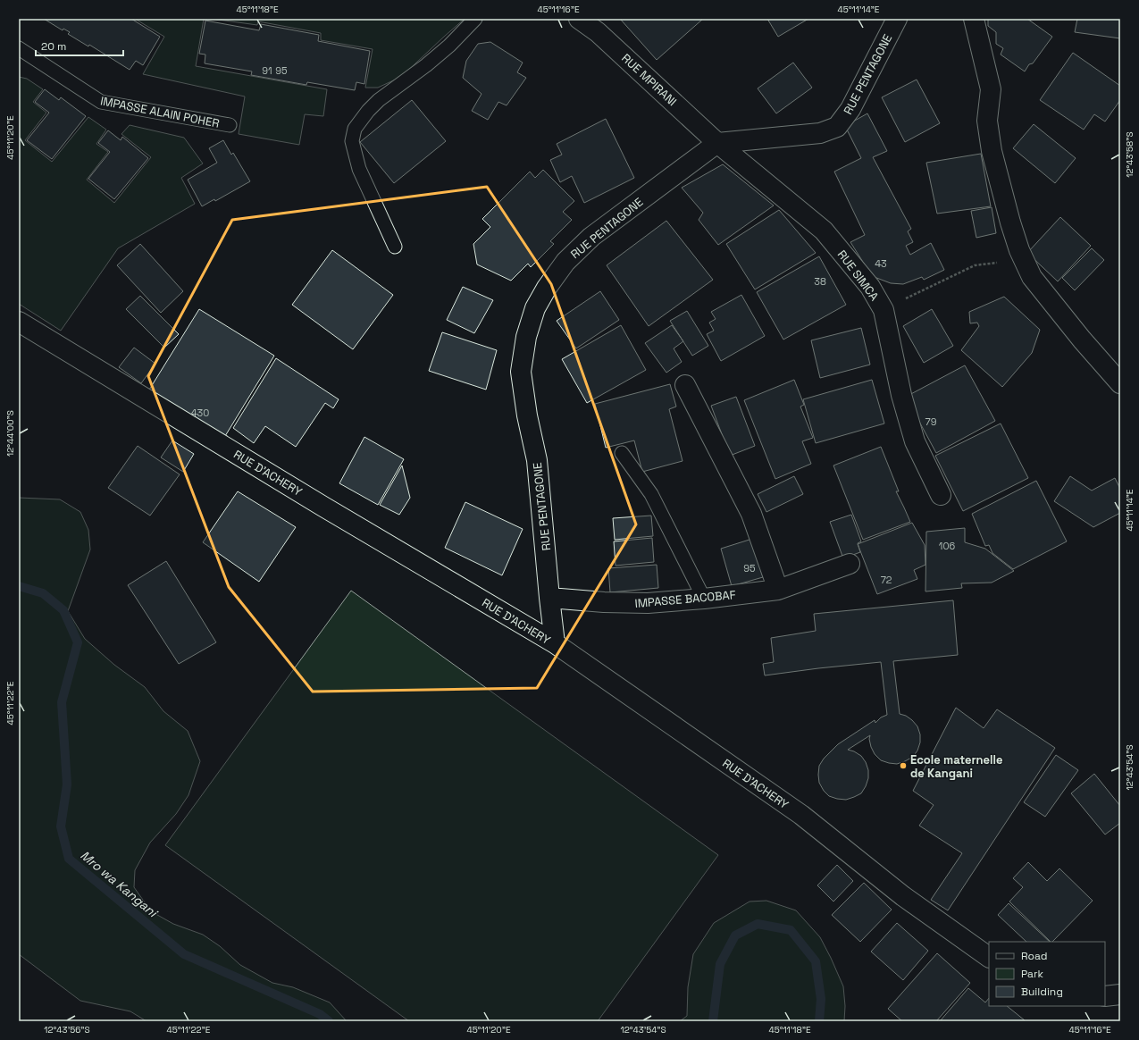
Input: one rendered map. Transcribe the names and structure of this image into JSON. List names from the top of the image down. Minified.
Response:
{"streets":{"street":["RUE PENTAGONE","RUE MPIRANI","RUE SIMCA","RUE D'ACHERY","IMPASSE BACOBAF"],"lane":["IMPASSE ALAIN POHER"]},"crossings":[["RUE PENTAGONE","RUE MPIRANI"],["RUE PENTAGONE","RUE SIMCA"],["RUE PENTAGONE","RUE D'ACHERY"],["RUE PENTAGONE","IMPASSE BACOBAF"],["RUE MPIRANI","RUE SIMCA"]],"water":["Mro wa Kangani"],"places":["Ecole maternelle de Kangani"],"house_numbers":["91","95","43","38","430","79","106","95","72"],"legend":["Road","Park","Building"],"scale_bar":"20 m","coordinates":["45°11'18\"E","45°11'16\"E","45°11'14\"E","45°11'20\"E","12°43'58\"S","12°44'00\"S","45°11'22\"E","12°43'54\"S","12°43'56\"S"]}
